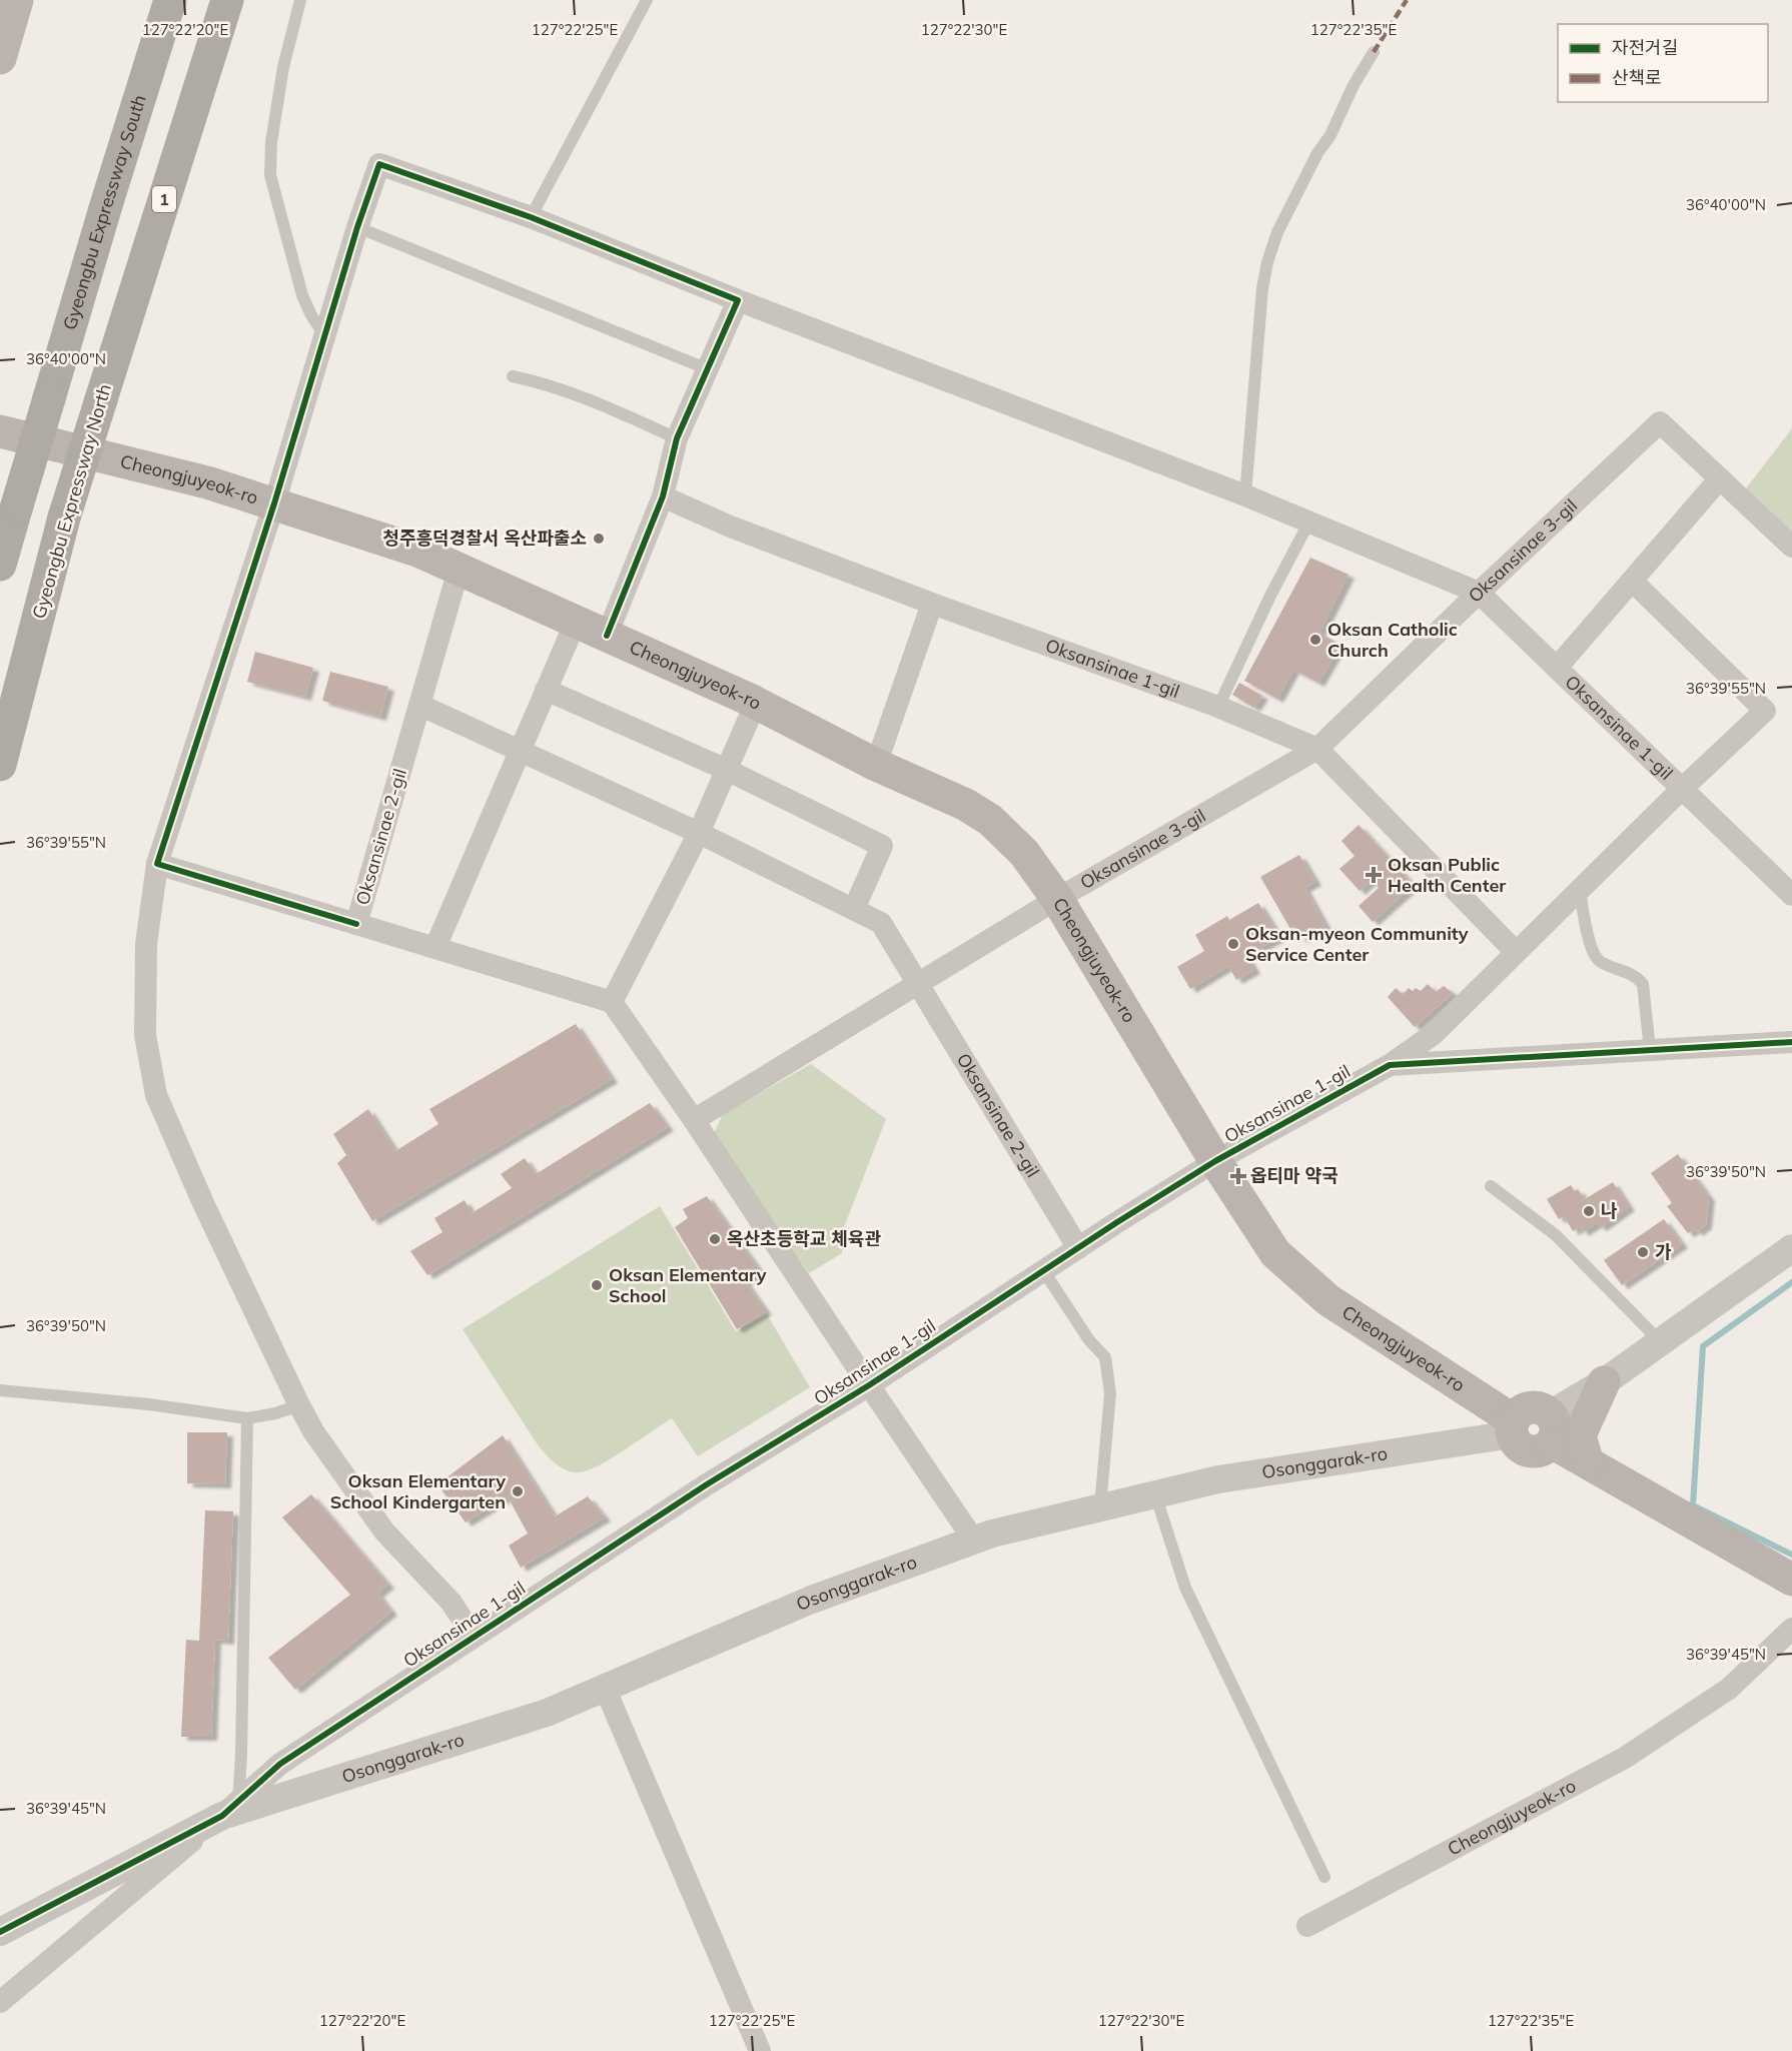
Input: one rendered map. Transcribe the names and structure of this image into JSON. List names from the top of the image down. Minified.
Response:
{"streets":{"highway":["1","Gyeongbu Expressway South","Gyeongbu Expressway North"],"main road":["Cheongjuyeok-ro"],"street":["Oksansinae 3-gil","Oksansinae 1-gil","Oksansinae 2-gil","Osonggarak-ro"]},"crossings":[["Cheongjuyeok-ro","Oksansinae 3-gil"],["Cheongjuyeok-ro","Oksansinae 1-gil"],["Cheongjuyeok-ro","Oksansinae 2-gil"],["Cheongjuyeok-ro","Osonggarak-ro"],["Oksansinae 3-gil","Oksansinae 1-gil"],["Oksansinae 1-gil","Oksansinae 2-gil"],["Oksansinae 1-gil","Osonggarak-ro"]],"places":{"other":["청주흥덕경찰서 옥산파출소","Oksan Catholic Church","Oksan-myeon Community Service Center","나","옥산초등학교 체육관","가","Oksan Elementary School","Oksan Elementary School Kindergarten"],"health":["Oksan Public Health Center","옵티마 약국"]},"legend":["자전거길","산책로"],"coordinates":["127°22'20\"E","127°22'25\"E","127°22'30\"E","127°22'35\"E","36°40'00\"N","36°39'55\"N","36°39'50\"N","36°39'45\"N"]}
